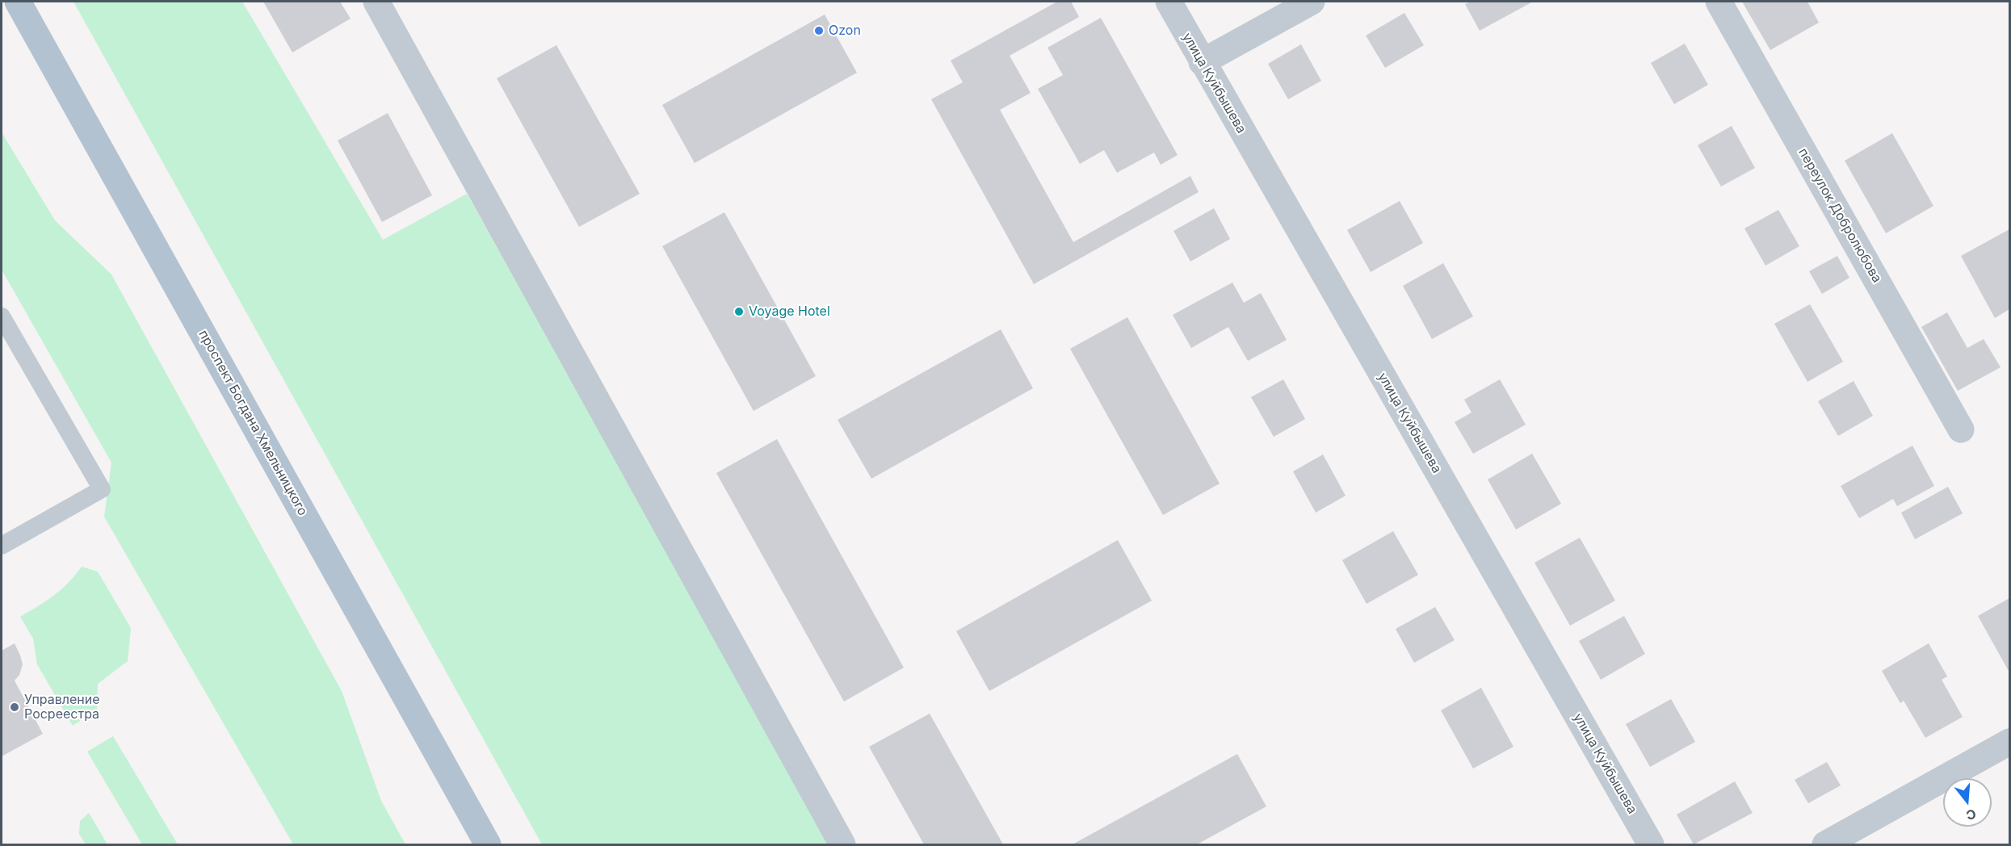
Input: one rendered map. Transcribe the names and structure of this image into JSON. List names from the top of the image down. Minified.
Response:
{"streets":{"main road":["проспект Богдана Хмельницкого"],"street":["улица Куйбышева","переулок Добролюбова"]},"places":["Ozon","Voyage Hotel","Управление Росреестра"],"north":"bottom"}
